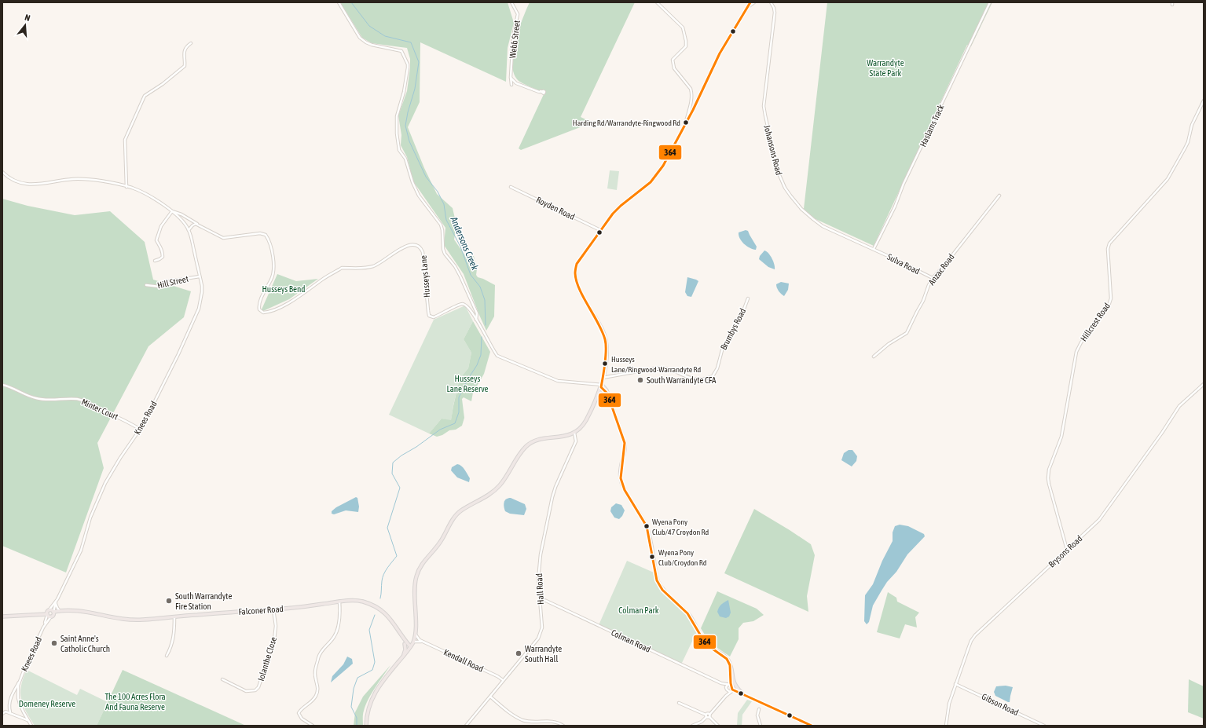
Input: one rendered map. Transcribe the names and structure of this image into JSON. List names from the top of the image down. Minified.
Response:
{"streets":{"main road":["Falconer Road"],"street":["Webb Street","Haslams Track","Johansons Road","Royden Road","Sulva Road","Anzac Road","Husseys Lane","Hill Street","Hillcrest Road","Brumbys Road","Minter Court","Knees Road","Brysons Road","Hall Road","Colman Road","Iolanthe Close","Kendall Road","Gibson Road"]},"crossings":[["Haslams Track","Johansons Road"],["Haslams Track","Sulva Road"],["Johansons Road","Sulva Road"],["Sulva Road","Anzac Road"],["Hill Street","Knees Road"],["Hillcrest Road","Brysons Road"],["Minter Court","Knees Road"],["Knees Road","Falconer Road"],["Brysons Road","Gibson Road"],["Hall Road","Colman Road"],["Hall Road","Kendall Road"],["Falconer Road","Iolanthe Close"]],"water":["Andersons Creek"],"parks":["Warrandyte State Park","Husseys Bend","Husseys Lane Reserve","Colman Park","The 100 Acres Flora And Fauna Reserve","Domeney Reserve"],"places":["Harding Rd/Warrandyte-Ringwood Rd","Husseys Lane/Ringwood-Warrandyte Rd","South Warrandyte CFA","Wyena Pony Club/47 Croydon Rd","Wyena Pony Club/Croydon Rd","South Warrandyte Fire Station","Saint Anne's Catholic Church","Warrandyte South Hall"],"lines":["transit line 364"],"north":"top"}
